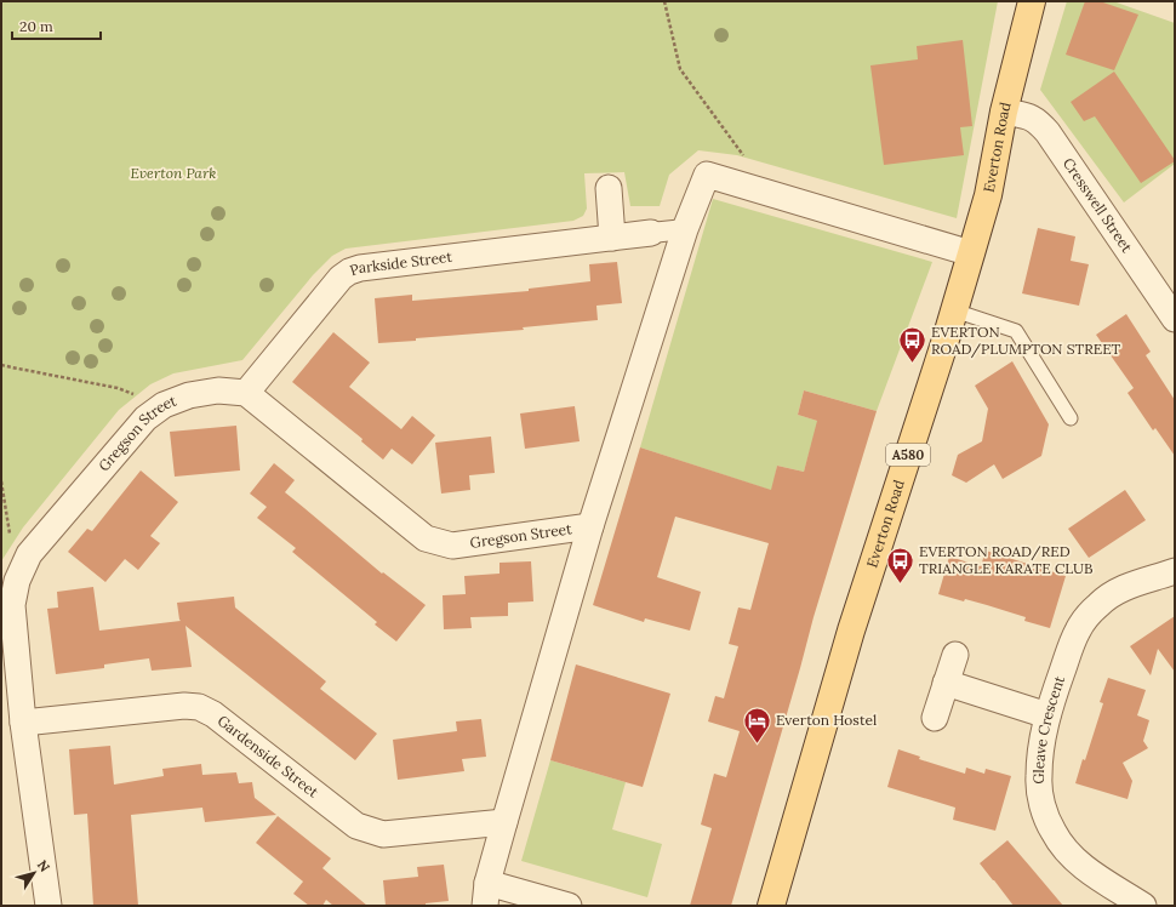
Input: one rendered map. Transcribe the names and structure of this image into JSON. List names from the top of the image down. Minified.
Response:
{"streets":{"main road":["Everton Road","A580"],"street":["Cresswell Street","Parkside Street","Gregson Street","Gleave Crescent","Gardenside Street"]},"crossings":[["Everton Road","Cresswell Street"],["Parkside Street","Gregson Street"],["Gregson Street","Gardenside Street"]],"parks":["Everton Park"],"places":{"bus stop":["EVERTON ROAD/PLUMPTON STREET","EVERTON ROAD/RED TRIANGLE KARATE CLUB"],"hotel":["Everton Hostel"]},"scale_bar":"20 m","north":"top right"}
